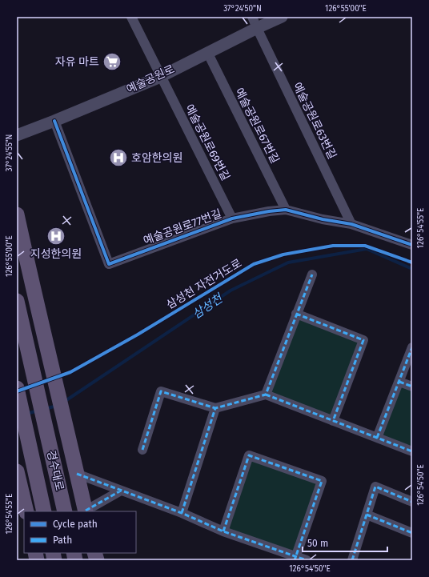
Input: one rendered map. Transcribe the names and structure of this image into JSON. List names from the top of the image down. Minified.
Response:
{"streets":{"main road":["경수대로"],"street":["예술공원로","예술공원로63번길","예술공원로67번길","예술공원로69번길","예술공원로77번길"],"cycle path":["삼성천 자전거도로"]},"crossings":[["예술공원로","예술공원로63번길"],["예술공원로","예술공원로67번길"],["예술공원로","예술공원로69번길"],["예술공원로","예술공원로77번길"],["예술공원로63번길","예술공원로77번길"],["예술공원로67번길","예술공원로77번길"],["예술공원로69번길","예술공원로77번길"]],"water":["삼성천"],"places":{"supermarket":["자유 마트"],"hospital":["호암한의원","지성한의원"]},"legend":["Cycle path","Path"],"scale_bar":"50 m","coordinates":["37°24'50\"N","126°55'00\"E","37°24'55\"N","126°54'55\"E","126°54'50\"E"]}
